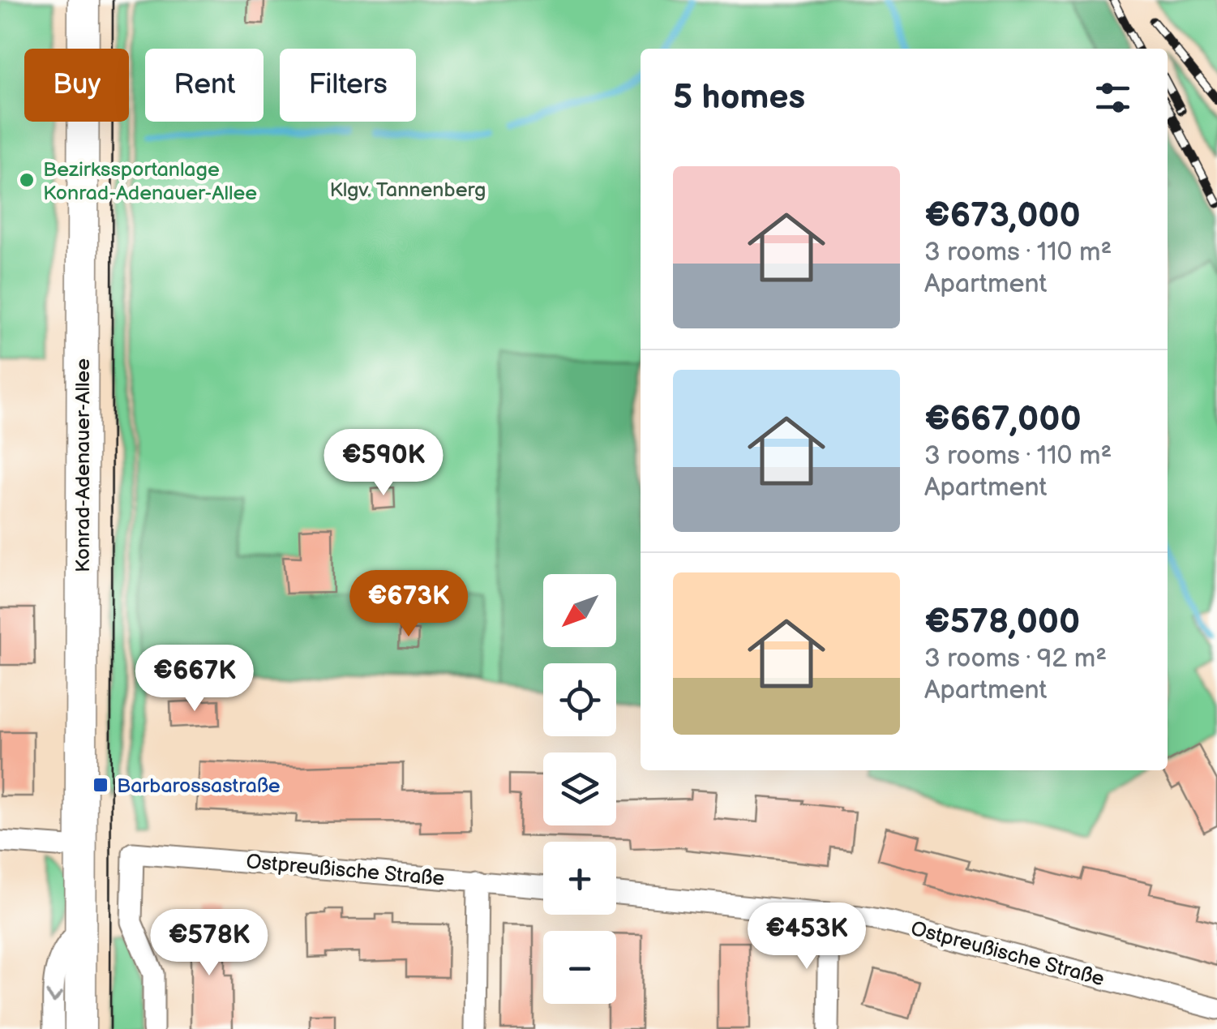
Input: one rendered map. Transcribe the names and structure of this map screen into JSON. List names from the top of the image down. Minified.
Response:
{"streets":{"main road":["Konrad-Adenauer-Allee"],"street":["Ostpreußische Straße"]},"parks":["Klgv. Tannenberg"],"places":{"other":["Bezirkssportanlage Konrad-Adenauer-Allee"],"transit":["Barbarossastraße"]},"north":"bottom left","page":{"chip":["Buy","Rent","Filters"],"heading":"5 homes","list":[{"name":"€673,000","note":"3 rooms · 110 m² · Apartment"},{"name":"€667,000","note":"3 rooms · 110 m² · Apartment"},{"name":"€578,000","note":"3 rooms · 92 m² · Apartment"}],"price":["€590K","€673K","€667K","€453K","€578K"],"map_buttons":["+","−"]}}
